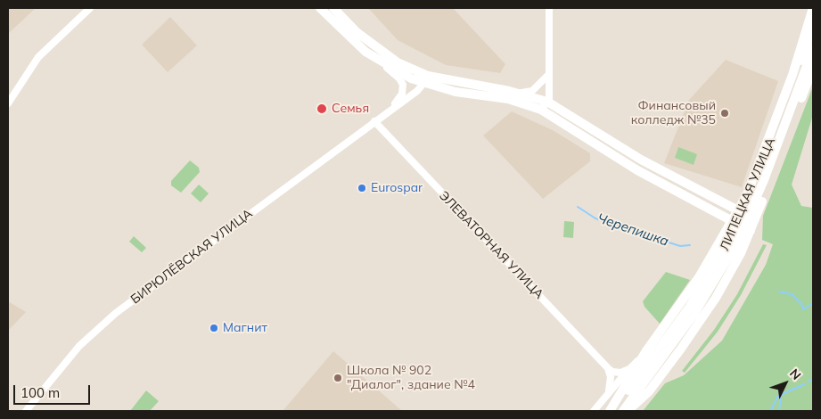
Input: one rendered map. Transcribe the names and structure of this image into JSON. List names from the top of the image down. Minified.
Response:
{"streets":{"main road":["ЛИПЕЦКАЯ УЛИЦА"],"street":["ЭЛЕВАТОРНАЯ УЛИЦА","БИРЮЛЁВСКАЯ УЛИЦА"]},"crossings":[["ЭЛЕВАТОРНАЯ УЛИЦА","БИРЮЛЁВСКАЯ УЛИЦА"]],"water":["Черепишка"],"places":["Семья","Финансовый колледж №35","Eurospar","Магнит","Школа № 902 \"Диалог\", здание №4"],"scale_bar":"100 m","north":"top right"}
